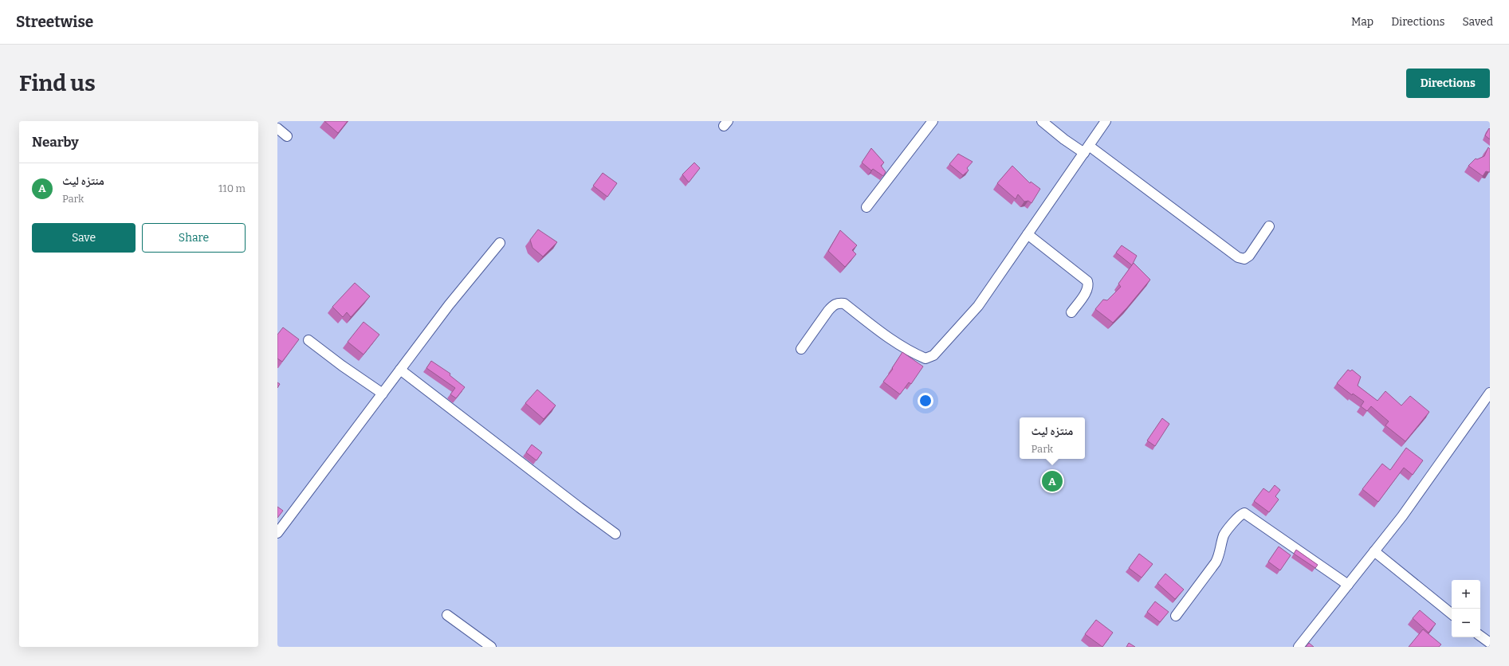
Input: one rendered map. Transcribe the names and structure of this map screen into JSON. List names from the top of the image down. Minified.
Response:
{"page":{"header":"Streetwise","nav":["Map","Directions","Saved"],"buttons":["Directions",["Save","Share"]],"title":"Find us","heading":"Nearby","list":[{"mark":"A","name":"منتزه ليث","note":"Park","value":"110 m"}],"popup":["منتزه ليث","Park"],"pins":"A","map_buttons":["+","−"]}}
